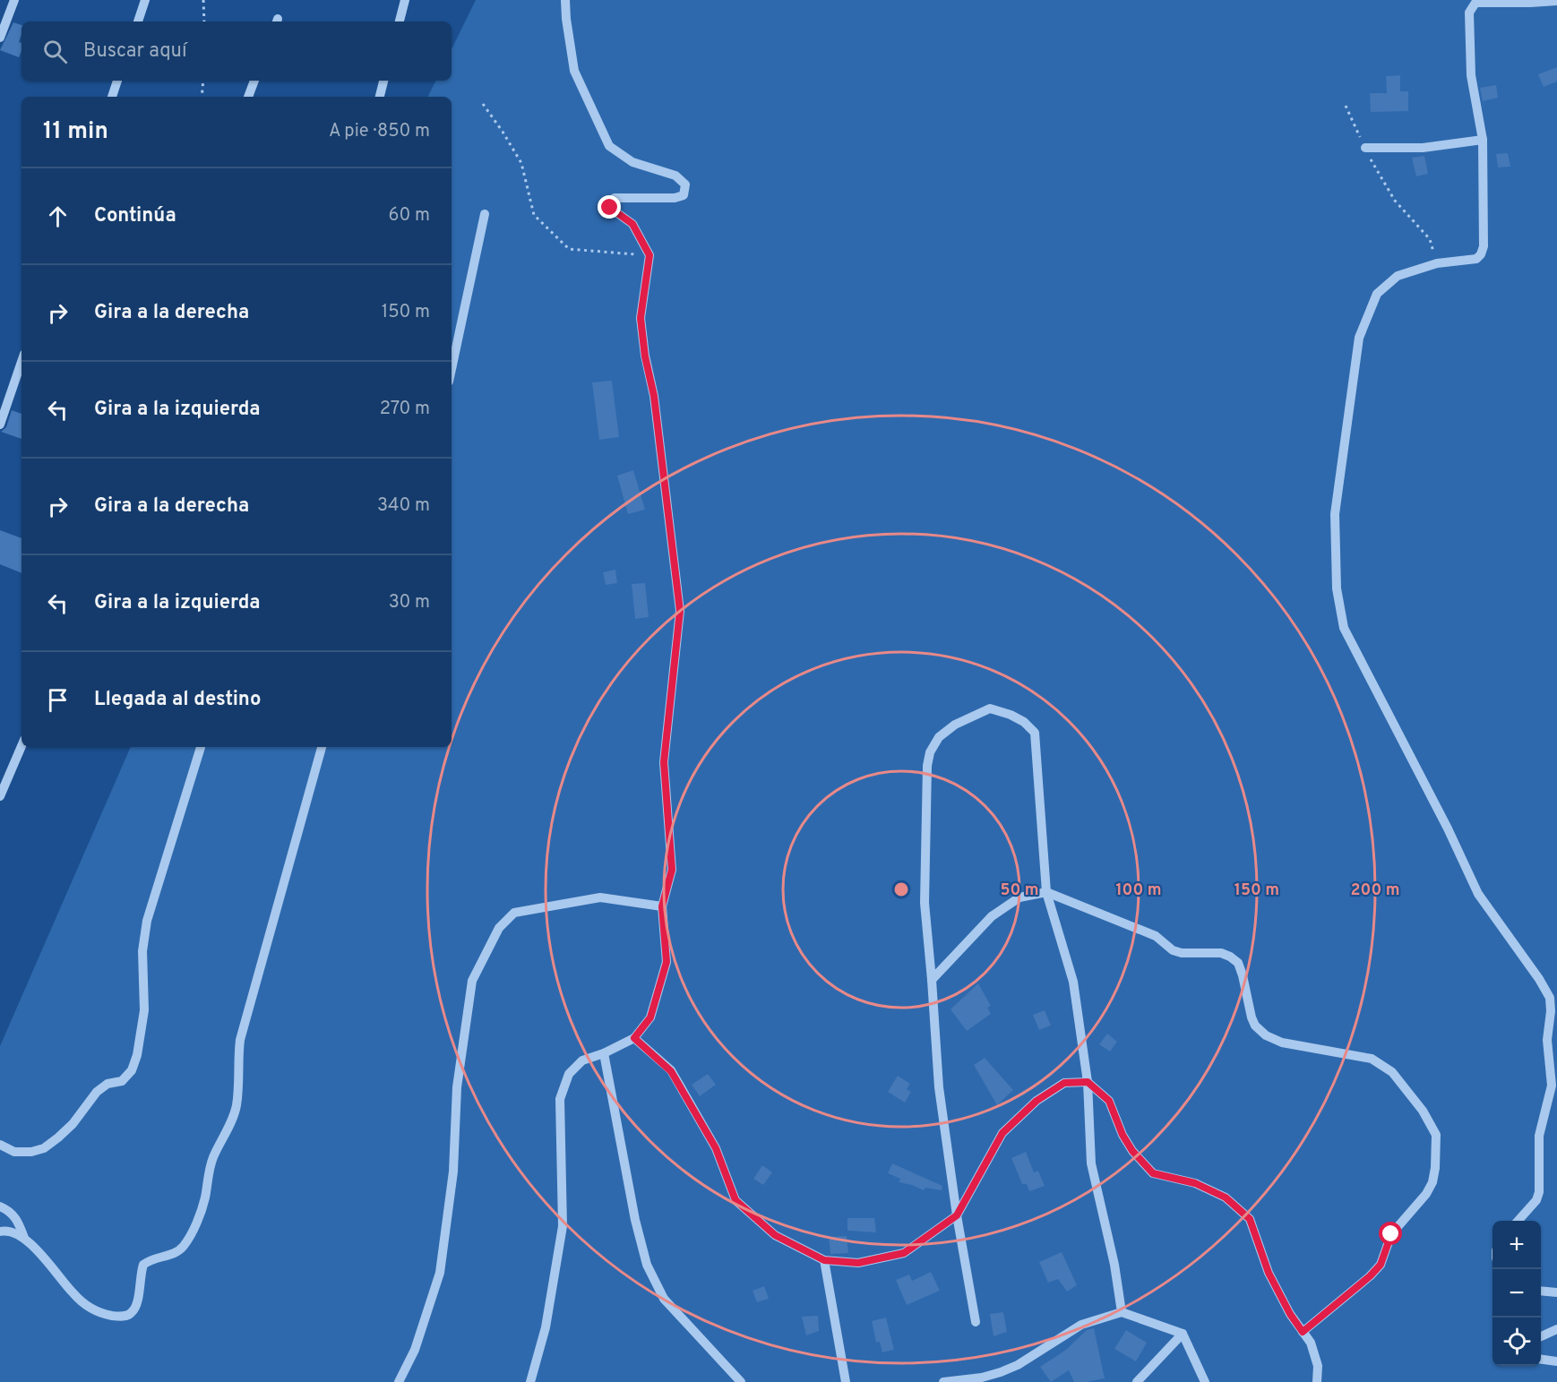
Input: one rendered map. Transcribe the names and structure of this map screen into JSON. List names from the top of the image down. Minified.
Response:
{"page":{"search":"Buscar aquí","heading":["11 min","A pie · 850 m"],"list":[["Continúa","60 m"],["Gira a la derecha","150 m"],["Gira a la izquierda","270 m"],["Gira a la derecha","340 m"],["Gira a la izquierda","30 m"],"Llegada al destino"],"map_buttons":["+","−"]},"rings":["50 m","100 m","150 m","200 m"]}
